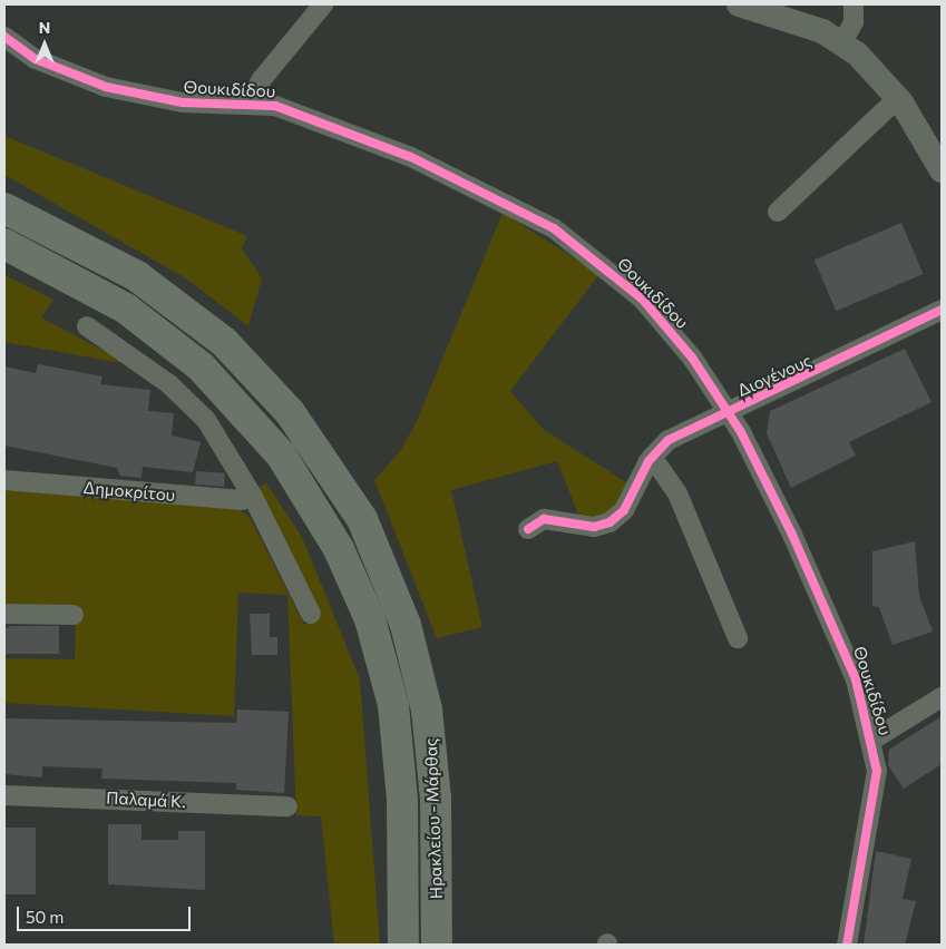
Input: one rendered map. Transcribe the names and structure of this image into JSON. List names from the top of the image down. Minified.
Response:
{"streets":{"main road":["Ηρακλείου - Μάρθας"],"street":["Θουκιδίδου","Διογένους","Δημοκρίτου","Παλαμά Κ."]},"crossings":[["Θουκιδίδου","Διογένους"]],"scale_bar":"50 m","north":"top"}
